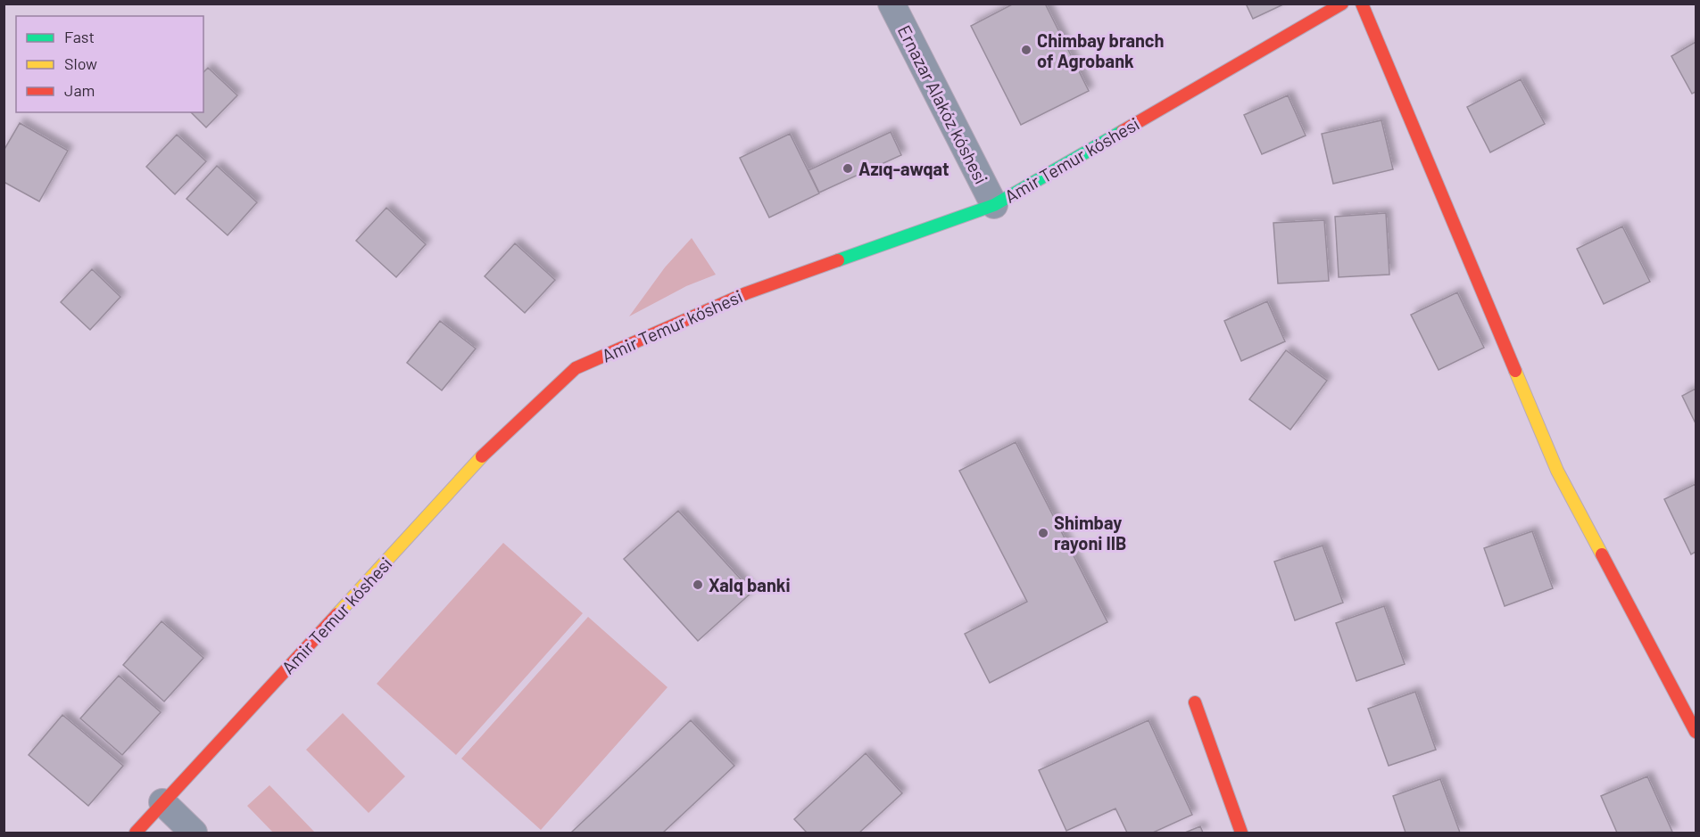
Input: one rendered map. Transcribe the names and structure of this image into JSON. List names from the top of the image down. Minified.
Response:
{"streets":{"street":["Ernazar Alakóz kóshesi","Amir Temur kóshesi"]},"crossings":[["Ernazar Alakóz kóshesi","Amir Temur kóshesi"]],"places":["Chimbay branch of Agrobank","Azıq-awqat","Shimbay rayoni IIB","Xalq banki"],"legend":["Fast","Slow","Jam"]}
